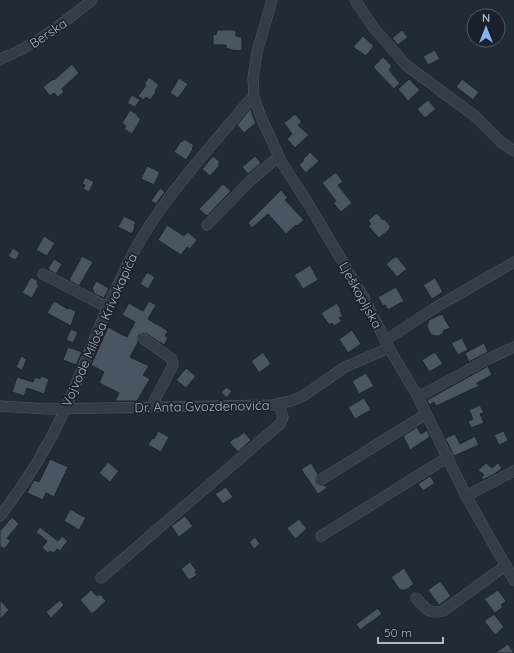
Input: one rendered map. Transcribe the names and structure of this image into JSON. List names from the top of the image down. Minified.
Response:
{"streets":{"street":["Berska","Lješkopljska","Vojvode Miloša Krivokapića","Dr. Anta Gvozdenovića"]},"crossings":[["Lješkopljska","Vojvode Miloša Krivokapića"],["Lješkopljska","Dr. Anta Gvozdenovića"],["Vojvode Miloša Krivokapića","Dr. Anta Gvozdenovića"]],"scale_bar":"50 m","north":"top"}
